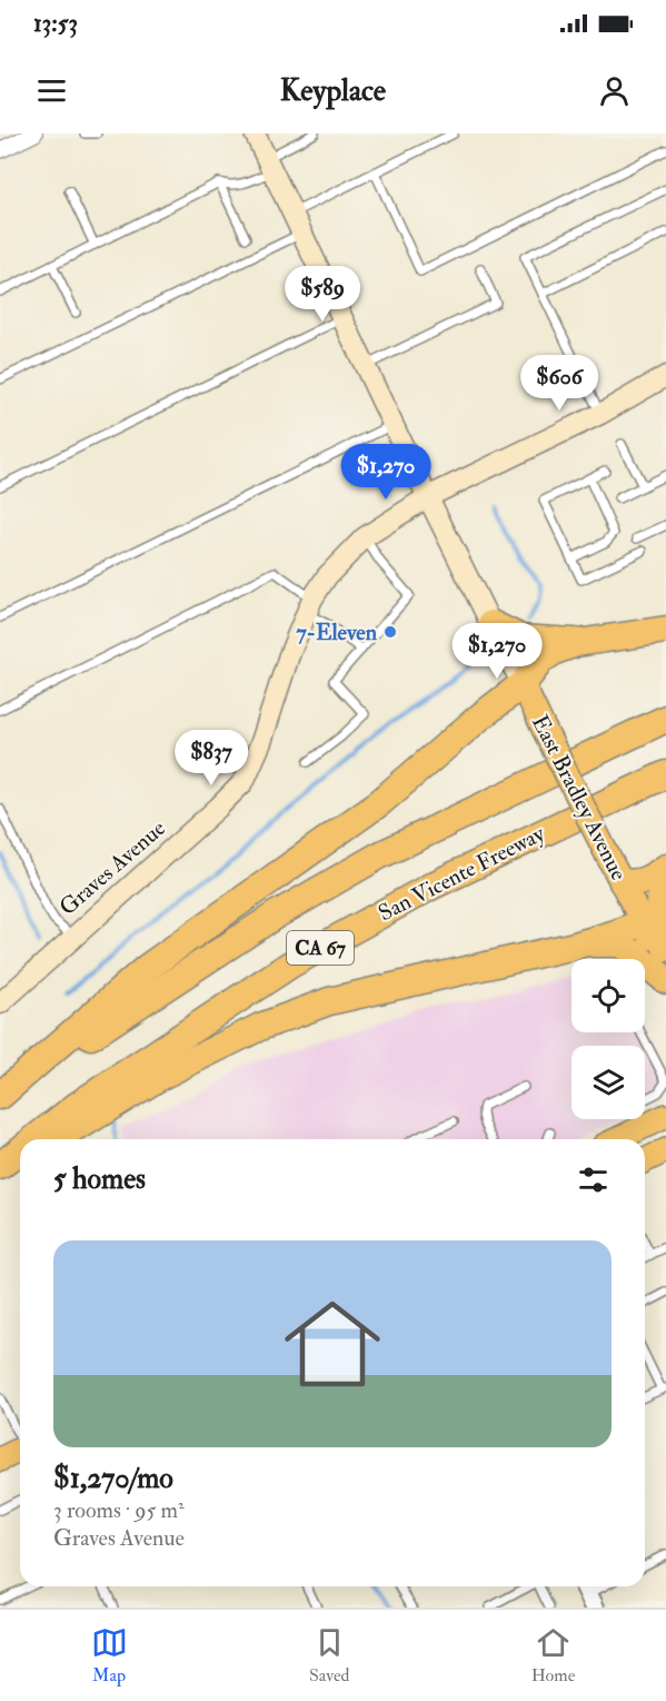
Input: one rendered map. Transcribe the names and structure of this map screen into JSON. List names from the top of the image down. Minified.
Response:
{"streets":{"highway":["San Vicente Freeway","CA 67"],"main road":["East Bradley Avenue","Graves Avenue"]},"crossings":[["East Bradley Avenue","Graves Avenue"]],"places":["7-Eleven"],"page":{"status":"13:53","header":"Keyplace","price":["$589","$606","$1,270","$1,270","$837"],"heading":"5 homes","list":[{"name":"$1,270/mo","note":"3 rooms · 95 m² · Graves Avenue"}],"tabs":["Map","Saved","Home"]}}
